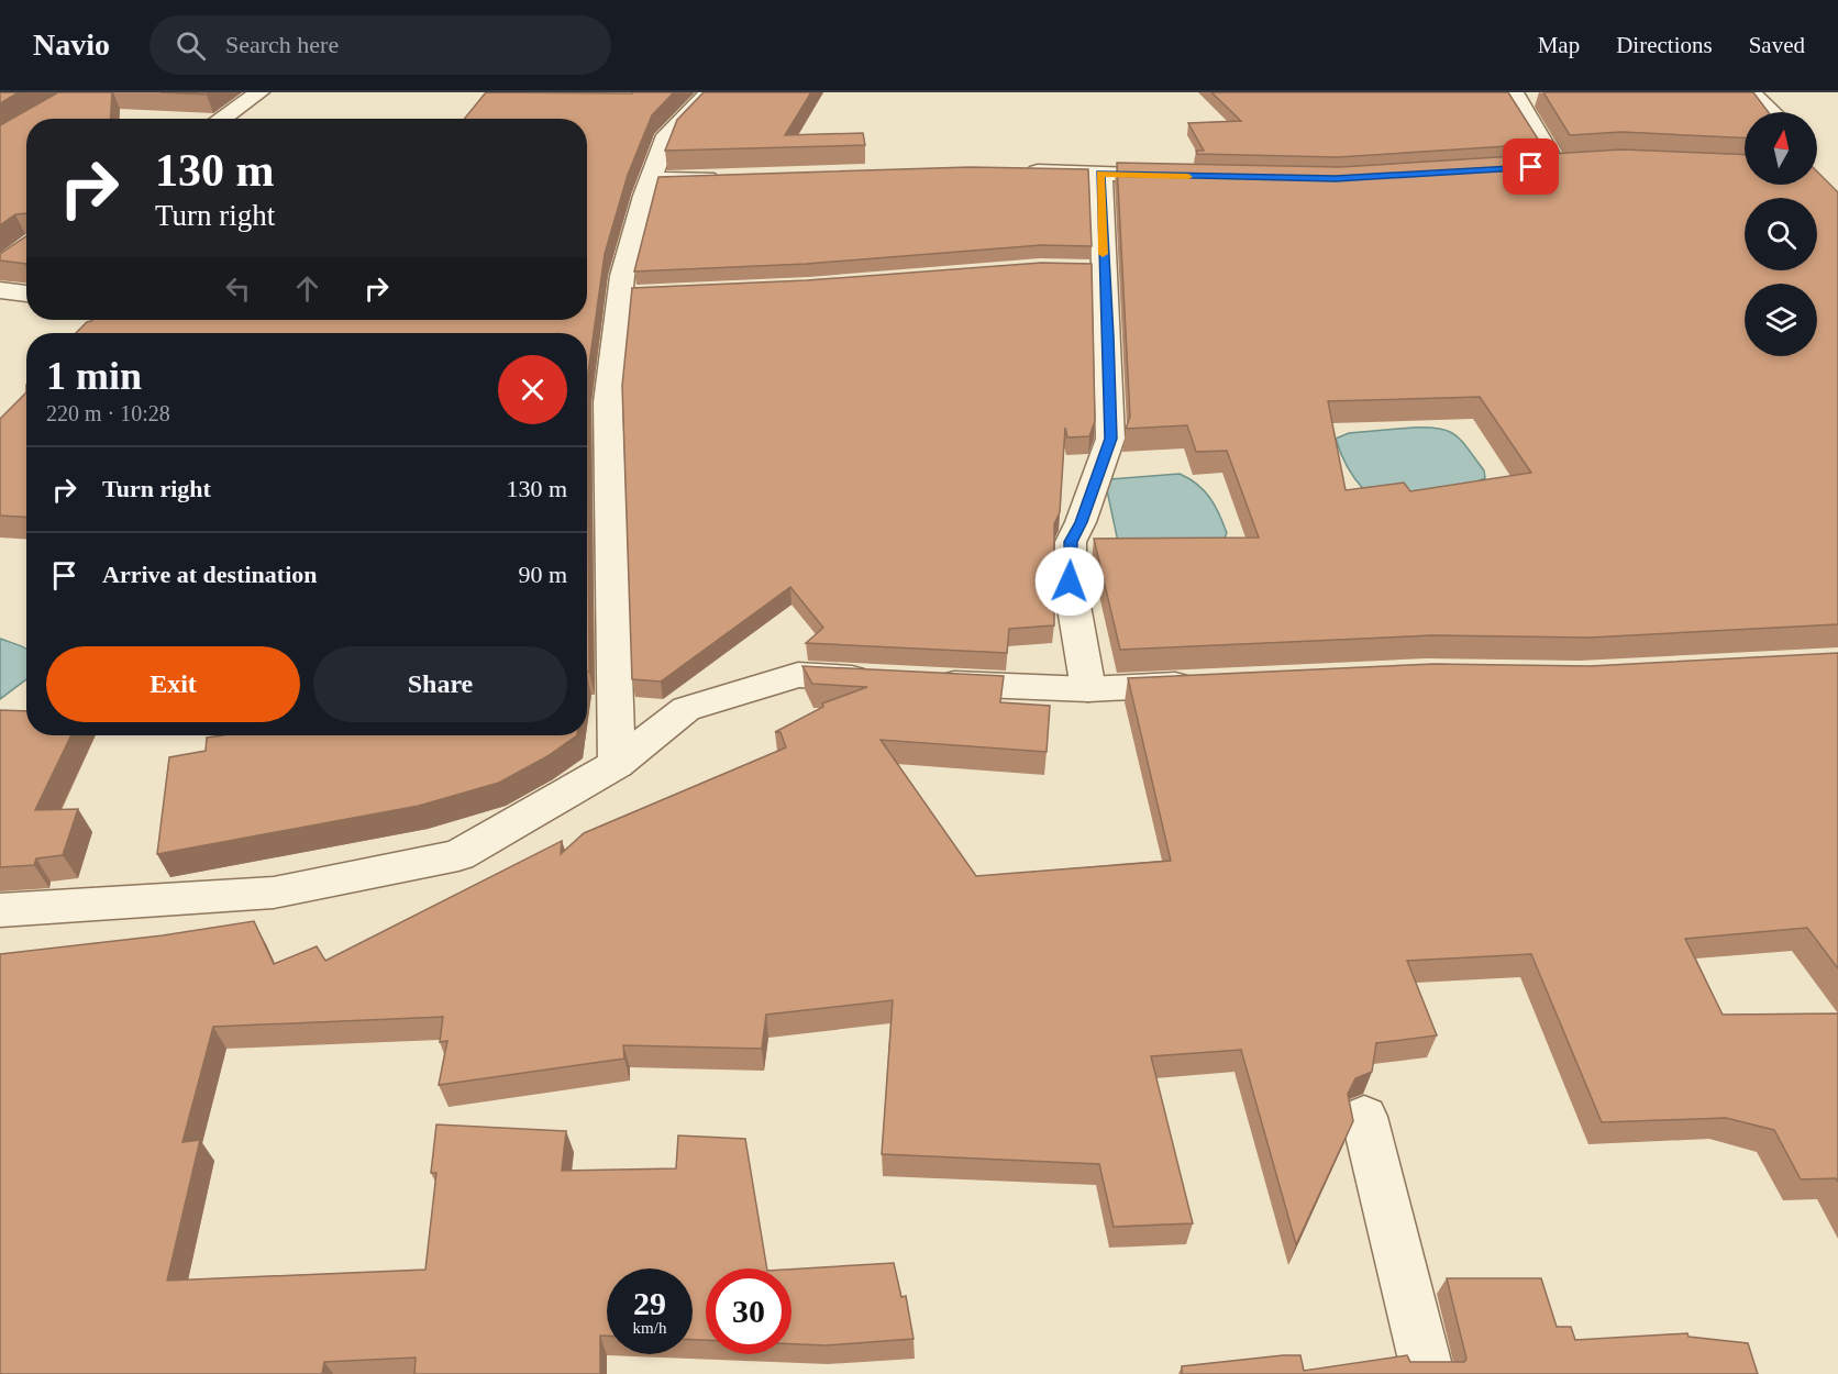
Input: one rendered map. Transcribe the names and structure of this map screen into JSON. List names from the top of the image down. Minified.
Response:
{"north":"top","page":{"header":"Navio","search":"Search here","nav":["Map","Directions","Saved"],"turn":["130 m","Turn right"],"heading":["1 min","220 m · 10:28"],"list":[{"name":"Turn right","value":"130 m"},{"name":"Arrive at destination","value":"90 m"}],"buttons":["Exit","Share"],"speed":"29 km/h","limit":"30"}}
